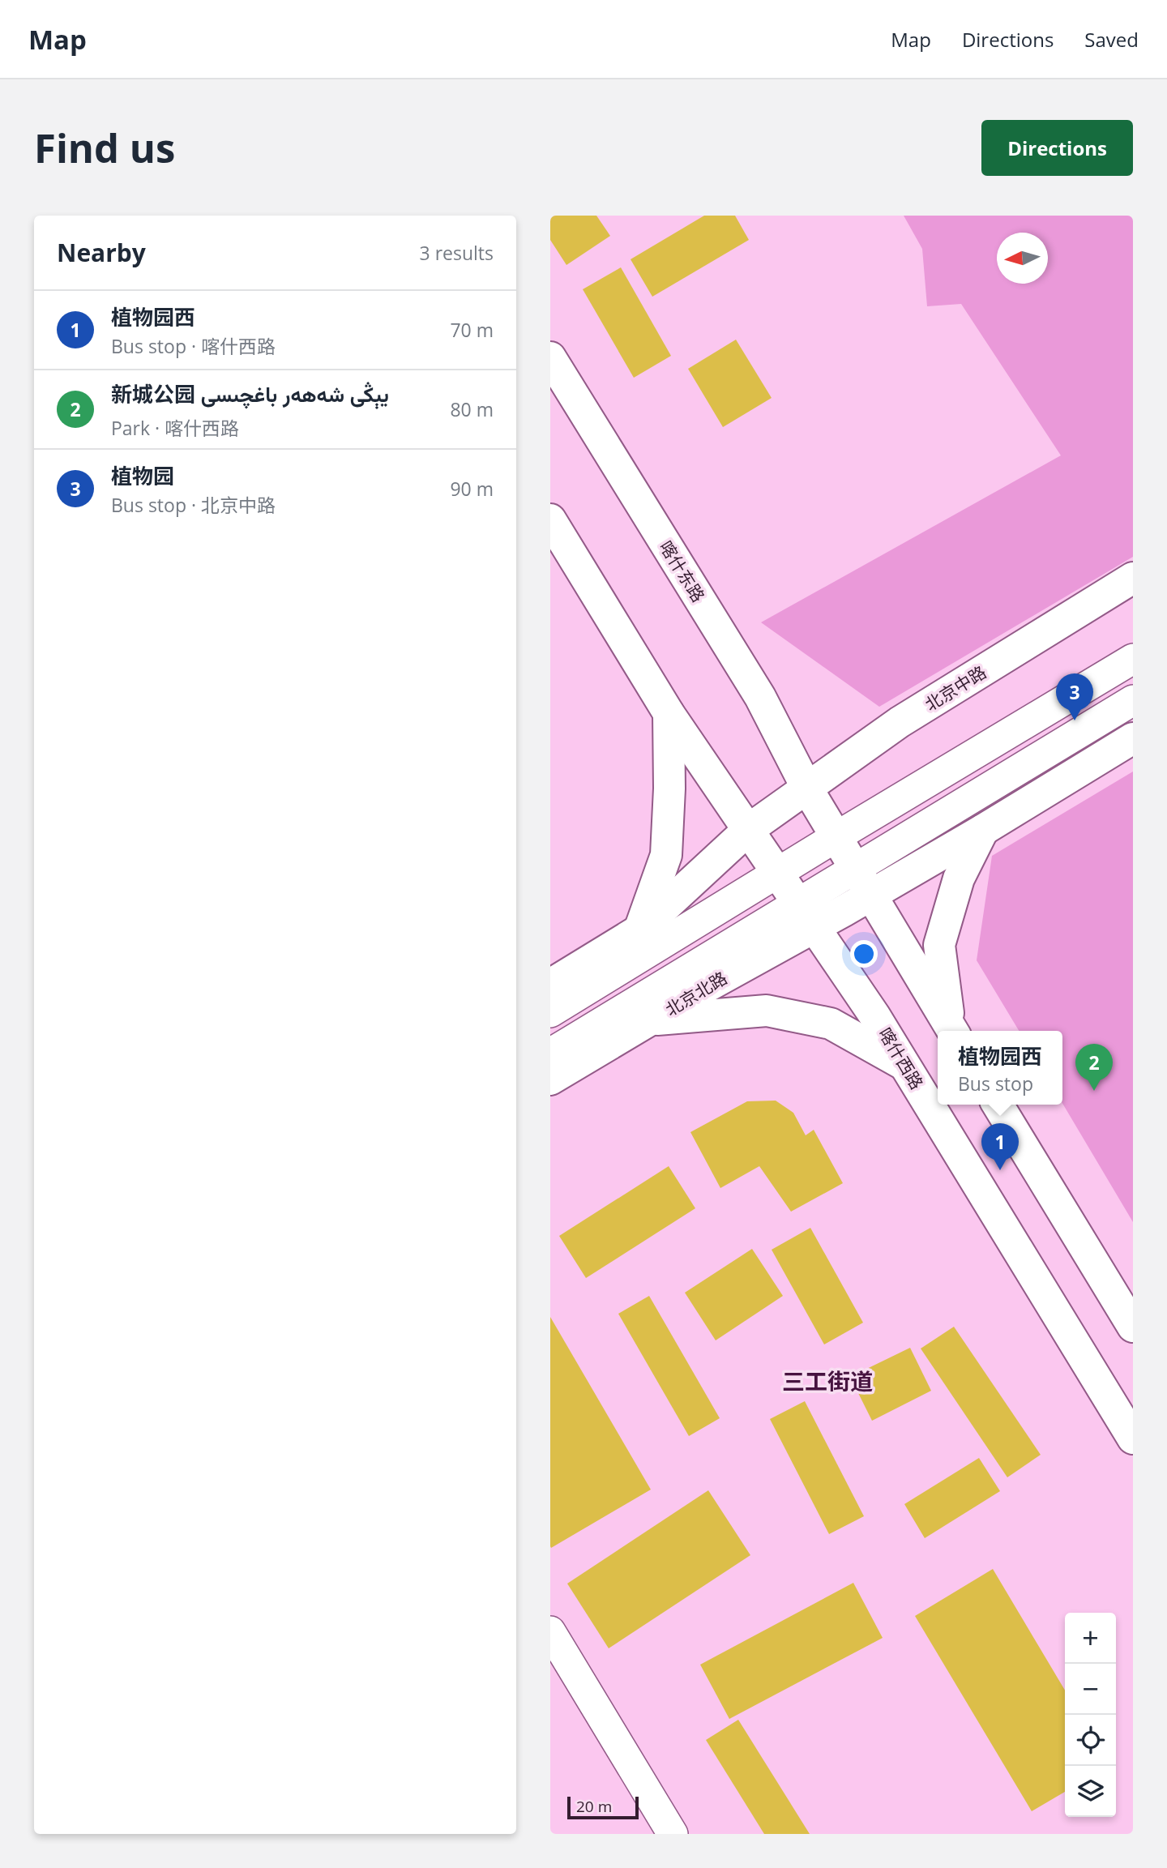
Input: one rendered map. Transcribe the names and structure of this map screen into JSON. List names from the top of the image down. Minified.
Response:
{"streets":{"main road":["喀什东路","北京中路","北京北路","喀什西路"]},"crossings":[["喀什东路","北京中路"],["北京北路","喀什西路"]],"districts":["三工街道"],"scale_bar":"20 m","north":"left","page":{"header":"Map","nav":["Map","Directions","Saved"],"buttons":"Directions","title":"Find us","heading":["Nearby","3 results"],"list":[{"mark":"1","name":"植物园西","note":"Bus stop · 喀什西路","value":"70 m"},{"mark":"2","name":"新城公园 يېڭى شەھەر باغچىسى","note":"Park · 喀什西路","value":"80 m"},{"mark":"3","name":"植物园","note":"Bus stop · 北京中路","value":"90 m"}],"pins":["3","2","1"],"popup":["植物园西","Bus stop"],"map_buttons":["+","−"],"scale":"20 m"}}
